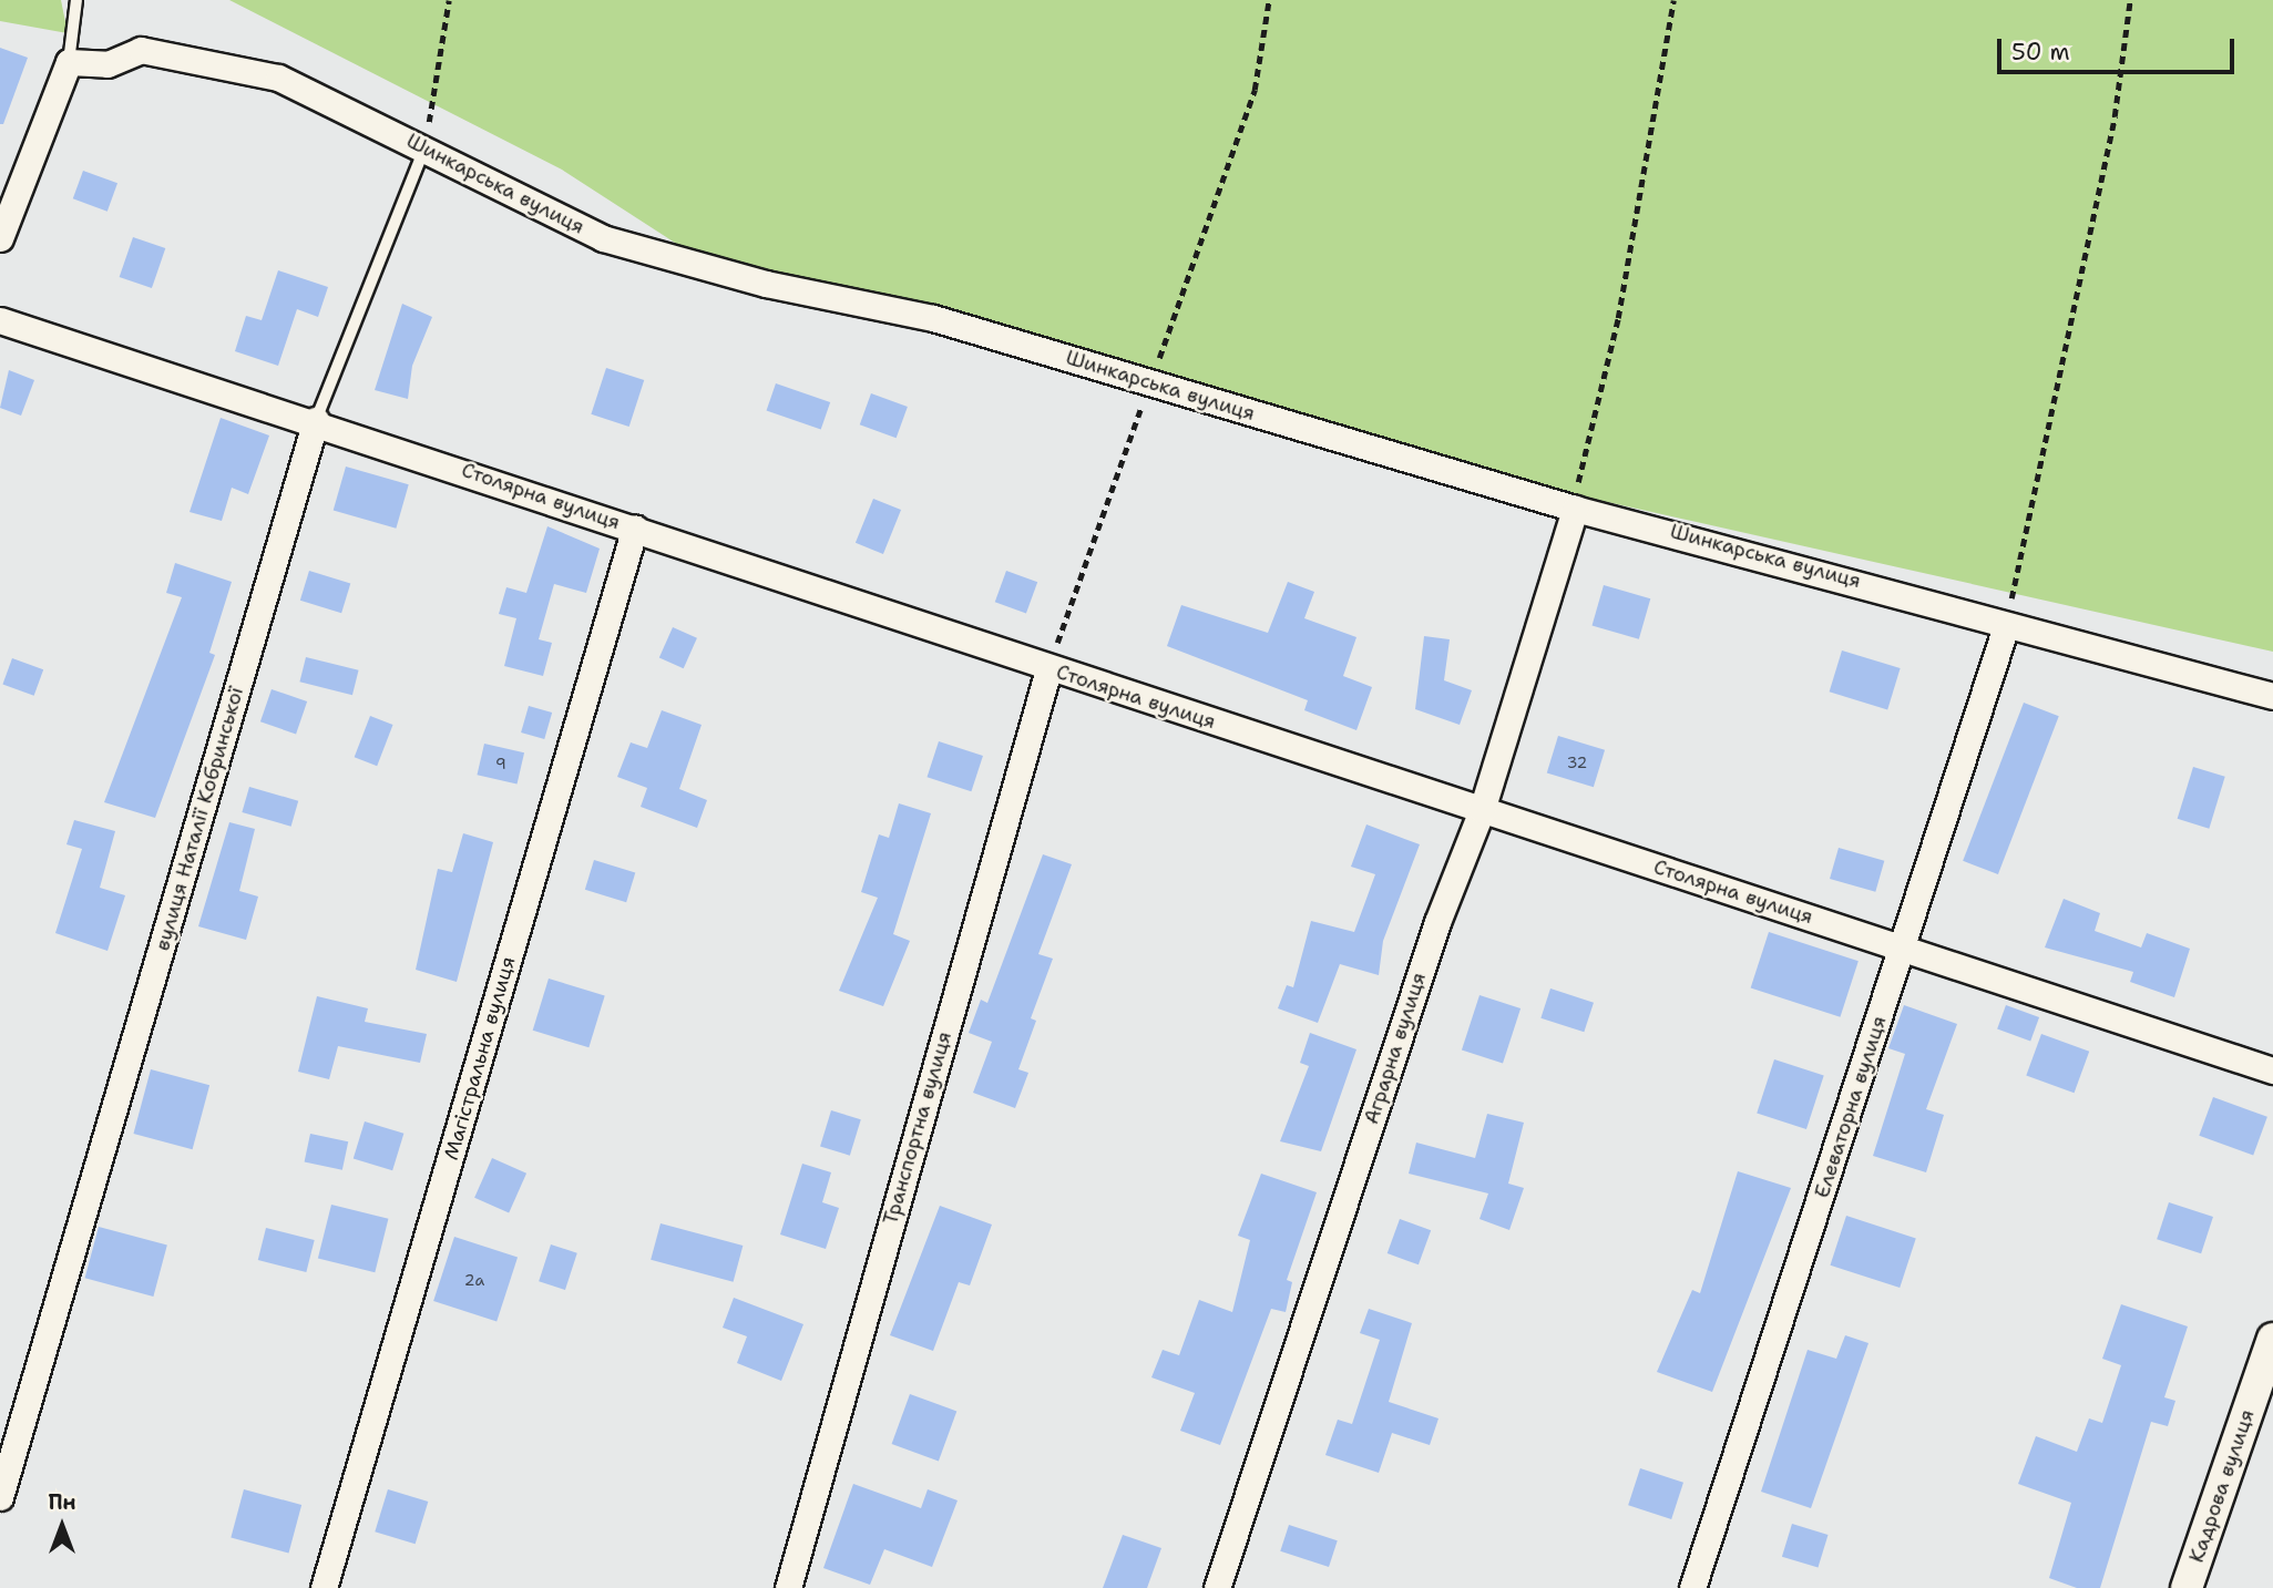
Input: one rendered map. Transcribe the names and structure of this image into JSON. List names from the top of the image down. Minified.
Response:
{"streets":{"street":["Шинкарська вулиця","Столярна вулиця","вулиця Наталії Кобринської","Аграрна вулиця","Магістральна вулиця","Елеваторна вулиця","Транспортна вулиця","Кадрова вулиця"]},"crossings":[["Шинкарська вулиця","вулиця Наталії Кобринської"],["Шинкарська вулиця","Аграрна вулиця"],["Шинкарська вулиця","Елеваторна вулиця"],["Столярна вулиця","вулиця Наталії Кобринської"],["Столярна вулиця","Аграрна вулиця"],["Столярна вулиця","Магістральна вулиця"],["Столярна вулиця","Елеваторна вулиця"],["Столярна вулиця","Транспортна вулиця"]],"house_numbers":["32","9","2а"],"scale_bar":"50 m","north":"top"}
